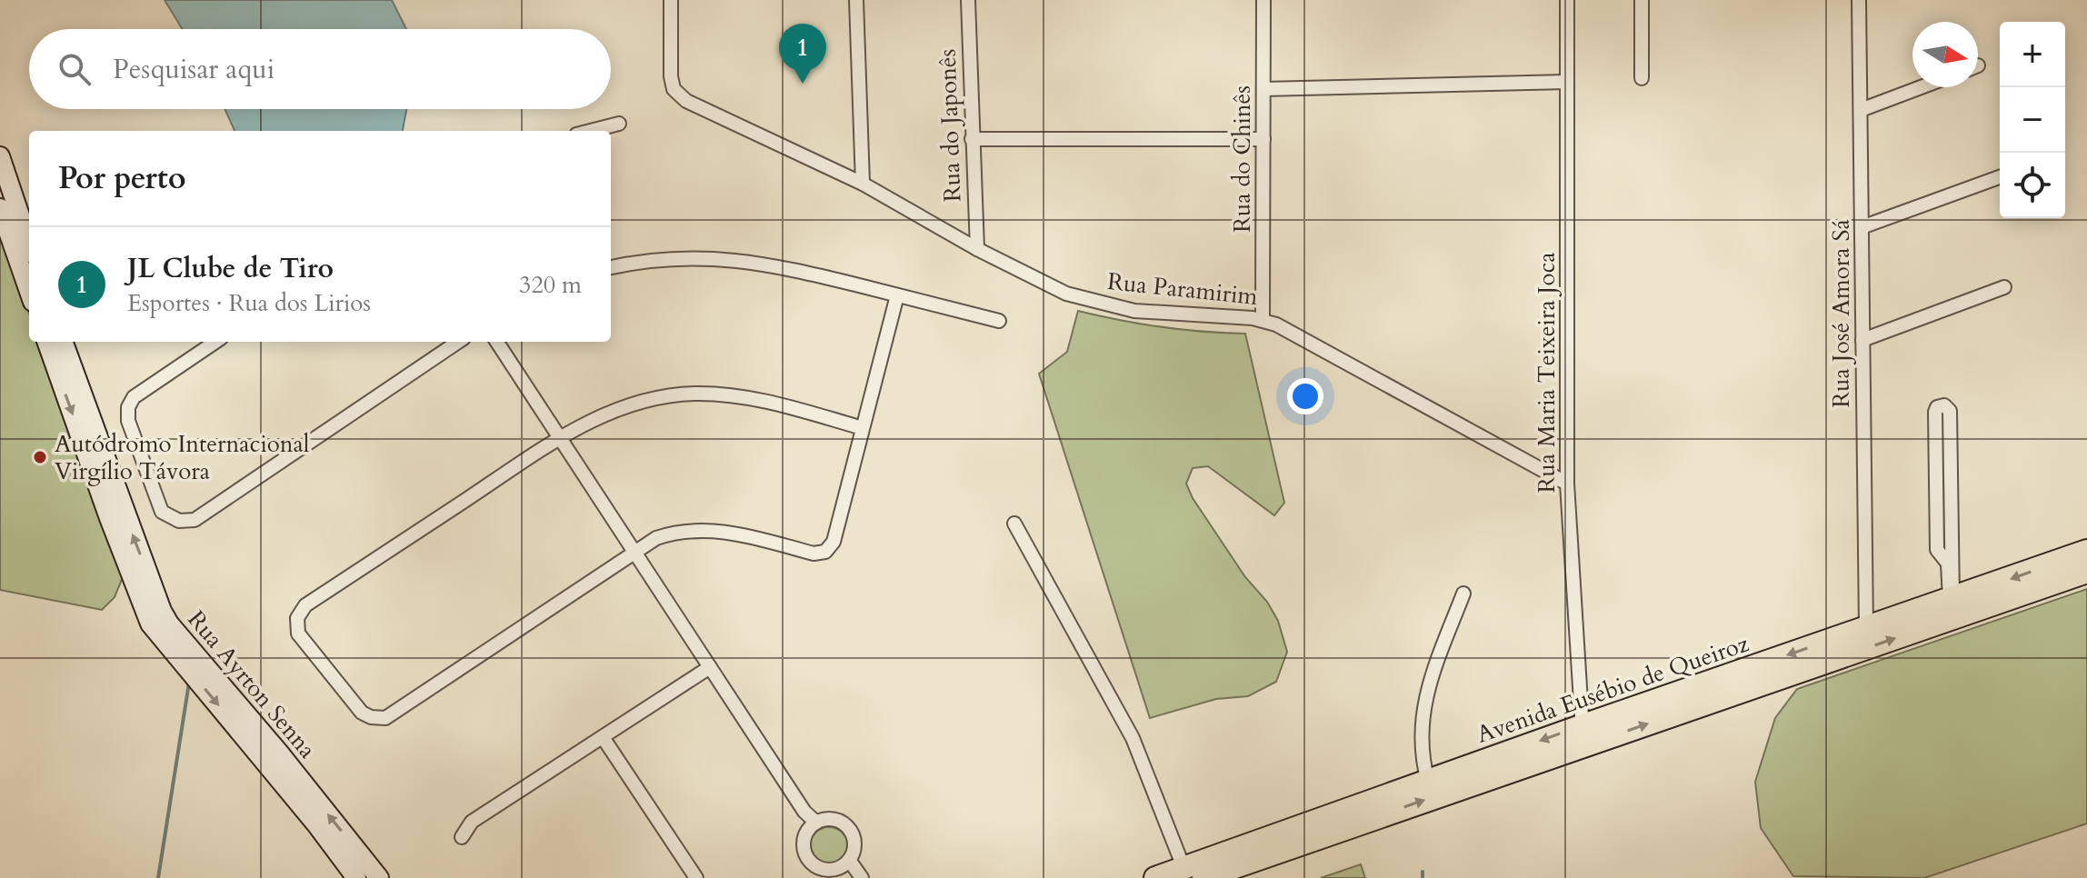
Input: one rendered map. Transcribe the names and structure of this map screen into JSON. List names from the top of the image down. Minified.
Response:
{"streets":{"main road":["Avenida Eusébio de Queiroz"],"street":["Rua do Japonês","Rua do Chinês","Rua Paramirim","Rua José Amora Sá","Rua Maria Teixeira Joca","Rua Ayrton Senna"]},"crossings":[["Rua do Japonês","Rua Paramirim"],["Rua do Chinês","Rua Paramirim"],["Rua Paramirim","Rua Maria Teixeira Joca"],["Rua José Amora Sá","Avenida Eusébio de Queiroz"],["Rua Maria Teixeira Joca","Avenida Eusébio de Queiroz"]],"places":["Autódromo Internacional Virgílio Távora"],"north":"right","page":{"map_buttons":["+","−"],"pins":"1","search":"Pesquisar aqui","heading":"Por perto","list":[{"mark":"1","name":"JL Clube de Tiro","note":"Esportes · Rua dos Lirios","value":"320 m"}]}}
